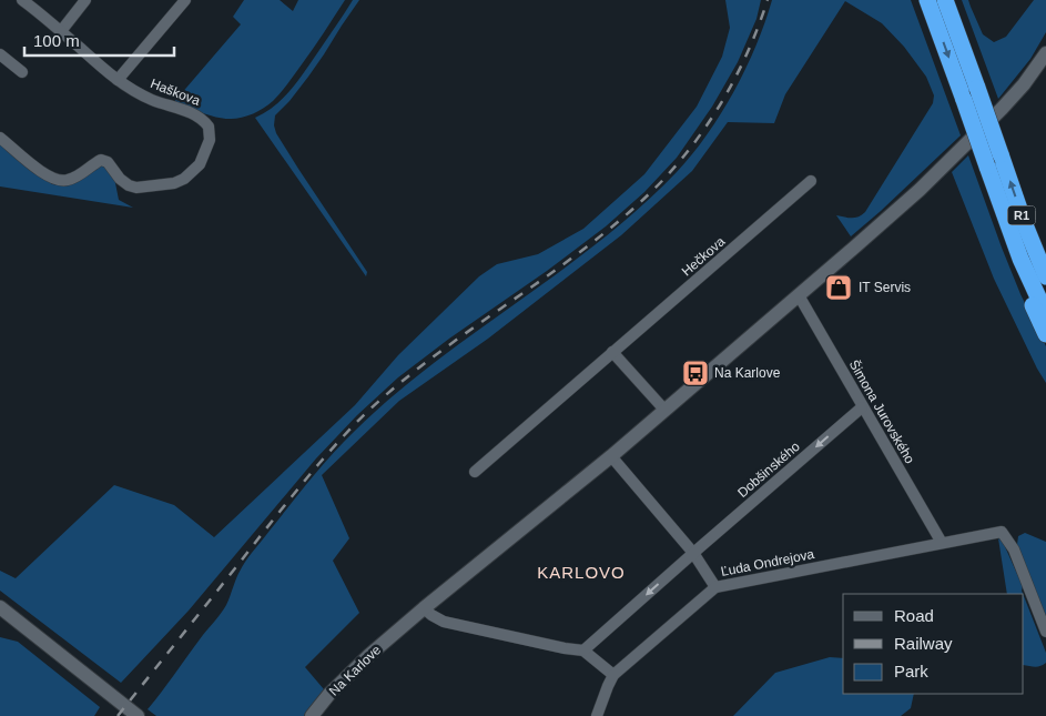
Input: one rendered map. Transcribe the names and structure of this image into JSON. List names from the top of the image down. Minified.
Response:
{"streets":{"highway":["R1"],"street":["Haškova","Hečkova","Šimona Jurovského","Dobšinského","Ľuda Ondrejova","Na Karlove"]},"crossings":[["Šimona Jurovského","Dobšinského"],["Šimona Jurovského","Ľuda Ondrejova"],["Šimona Jurovského","Na Karlove"]],"one_way":["Dobšinského"],"districts":["KARLOVO"],"places":{"shop":["IT Servis"],"bus stop":["Na Karlove"]},"legend":["Road","Railway","Park"],"scale_bar":"100 m"}
